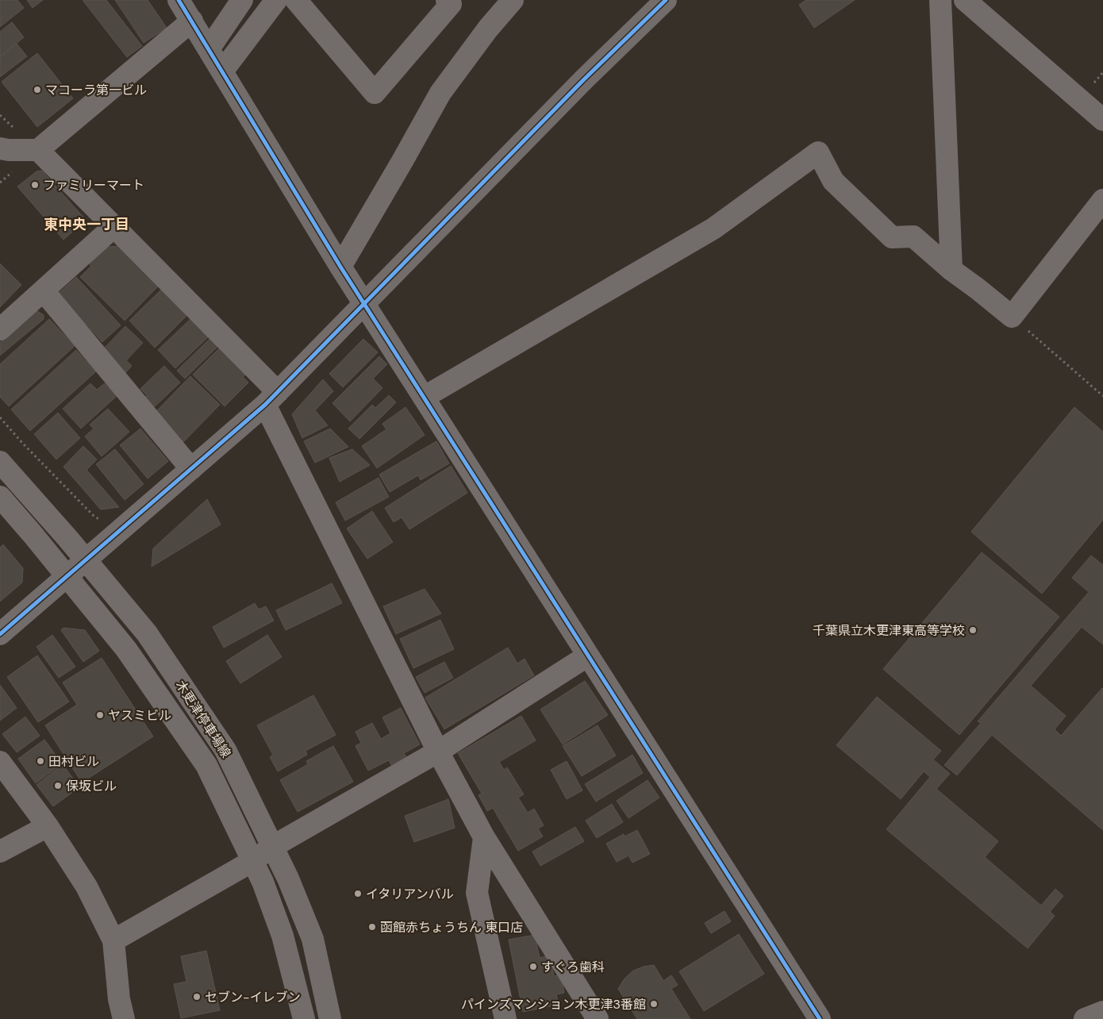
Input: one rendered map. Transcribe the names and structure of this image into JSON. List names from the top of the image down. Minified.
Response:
{"streets":{"main road":["木更津停車場線"]},"districts":["東中央一丁目"],"places":["マコーラ第一ビル","ファミリーマート","千葉県立木更津東高等学校","ヤスミビル","田村ビル","保坂ビル","イタリアンバル","函館赤ちょうちん 東口店","すぐろ歯科","セブン-イレブン","パインズマンション木更津3番館"]}
